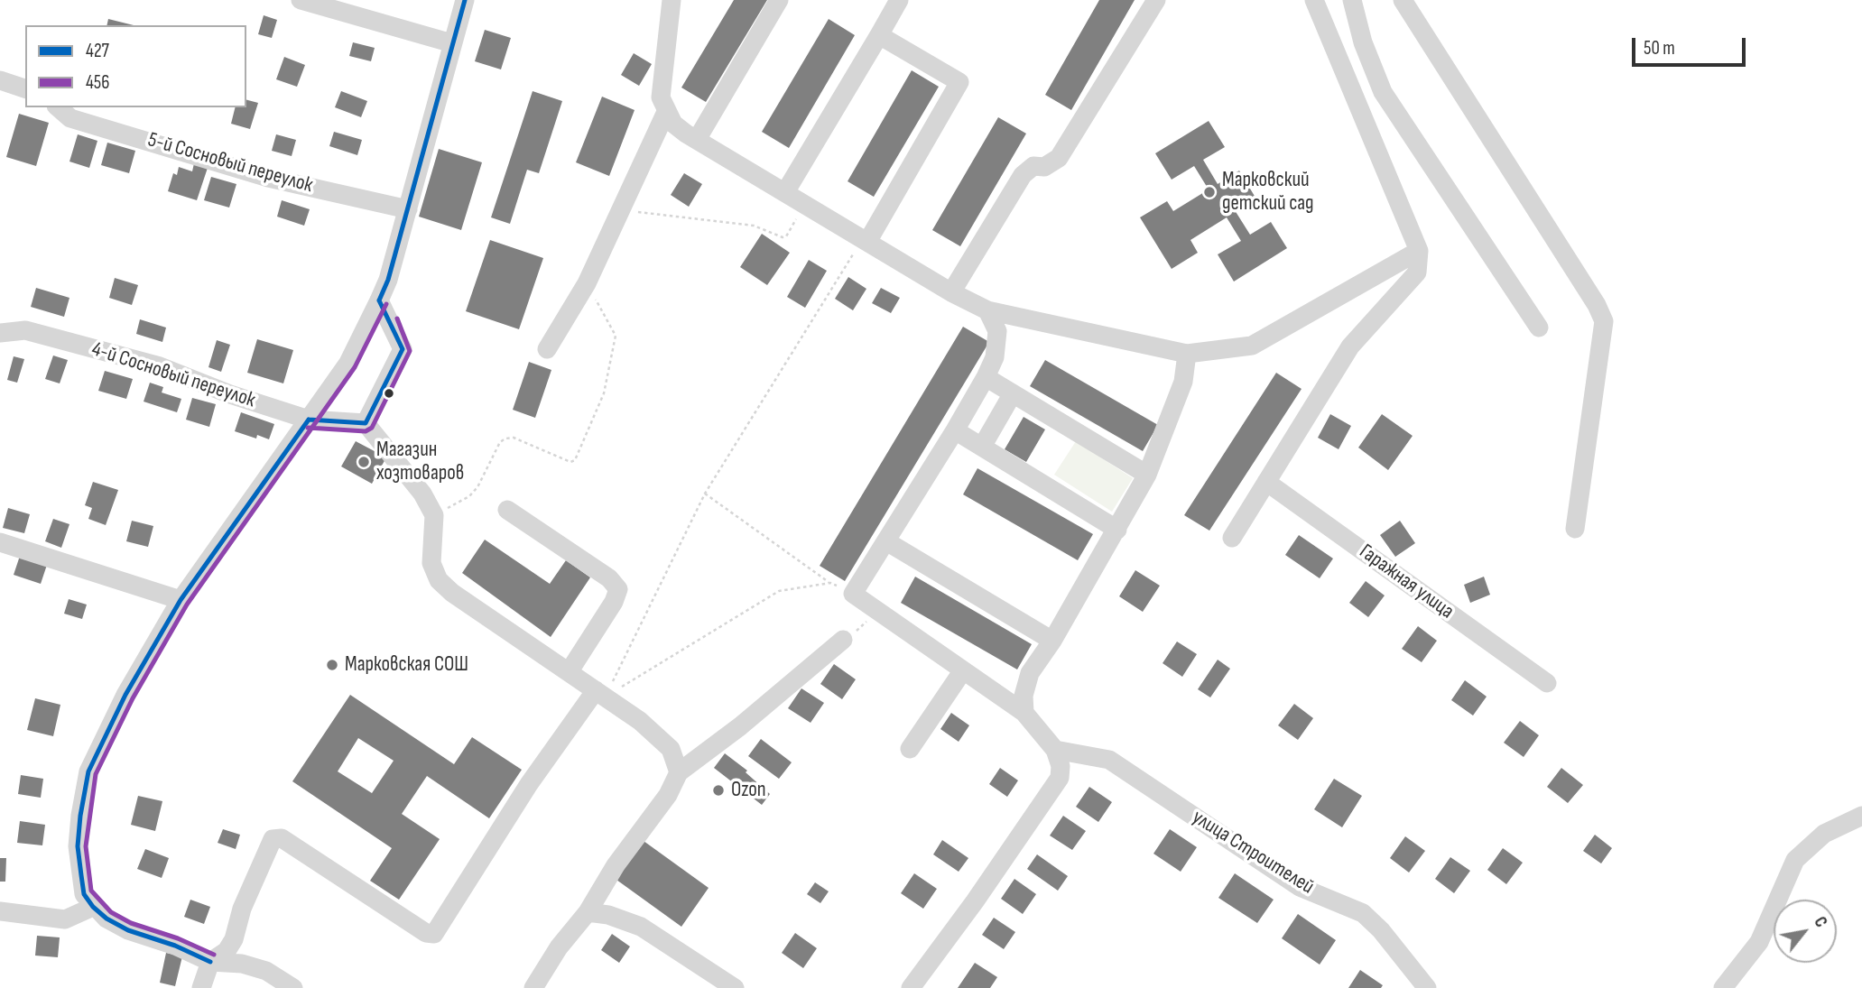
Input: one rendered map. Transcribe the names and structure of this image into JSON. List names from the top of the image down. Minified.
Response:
{"streets":{"street":["5-й Сосновый переулок","4-й Сосновый переулок","Гаражная улица","улица Строителей"]},"places":["Марковский детский сад","Магазин хозтоваров","Марковская СОШ","Ozon"],"lines":["transit line 427","transit line 456"],"legend":["427","456"],"scale_bar":"50 m","north":"top right"}
